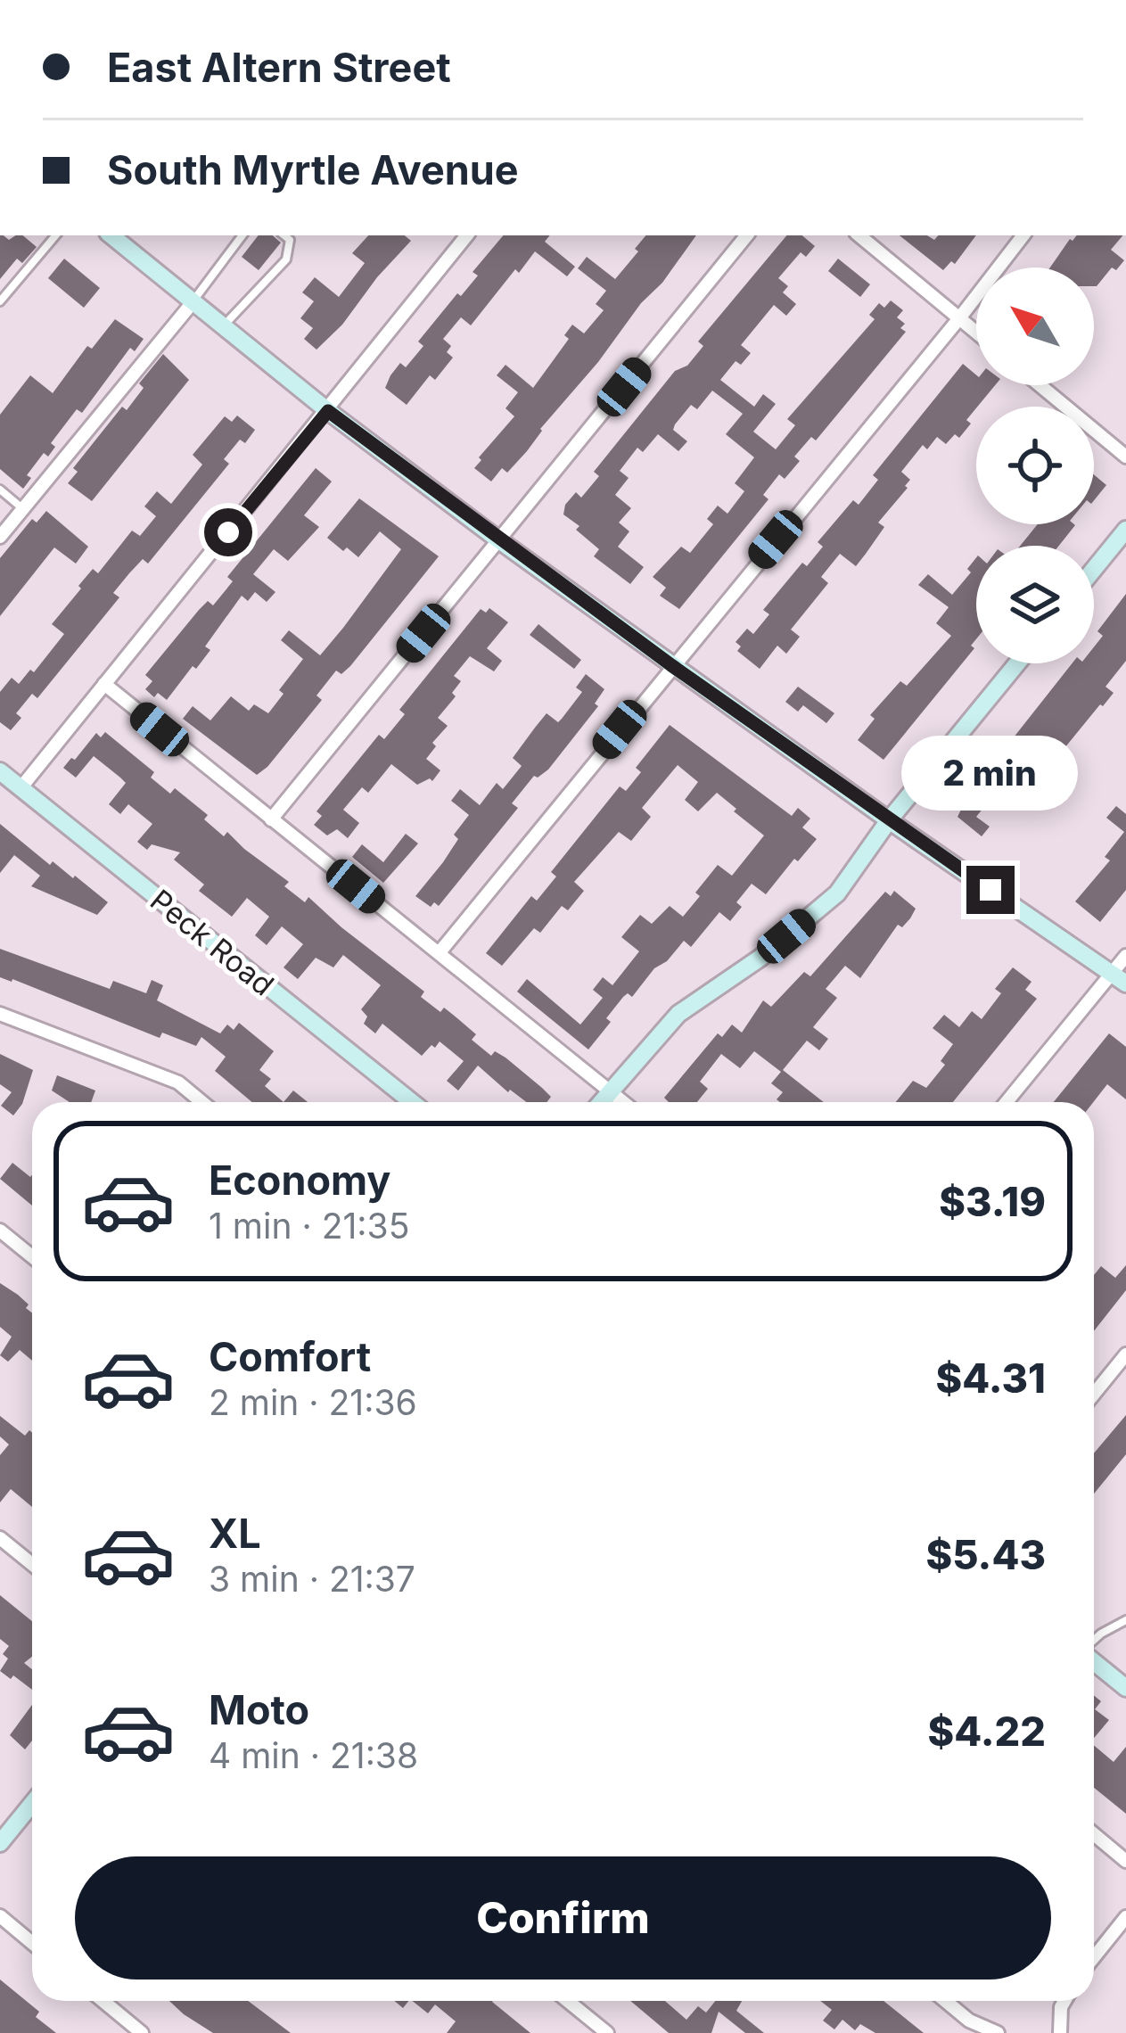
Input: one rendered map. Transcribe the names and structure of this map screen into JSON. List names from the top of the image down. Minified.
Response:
{"streets":{"street":["Peck Road"]},"north":"top left","page":{"banner":["East Altern Street","South Myrtle Avenue"],"bubble":"2 min","list":[{"name":"Economy","note":"1 min · 21:35","value":"$3.19"},{"name":"Comfort","note":"2 min · 21:36","value":"$4.31"},{"name":"XL","note":"3 min · 21:37","value":"$5.43"},{"name":"Moto","note":"4 min · 21:38","value":"$4.22"}],"buttons":"Confirm"}}
